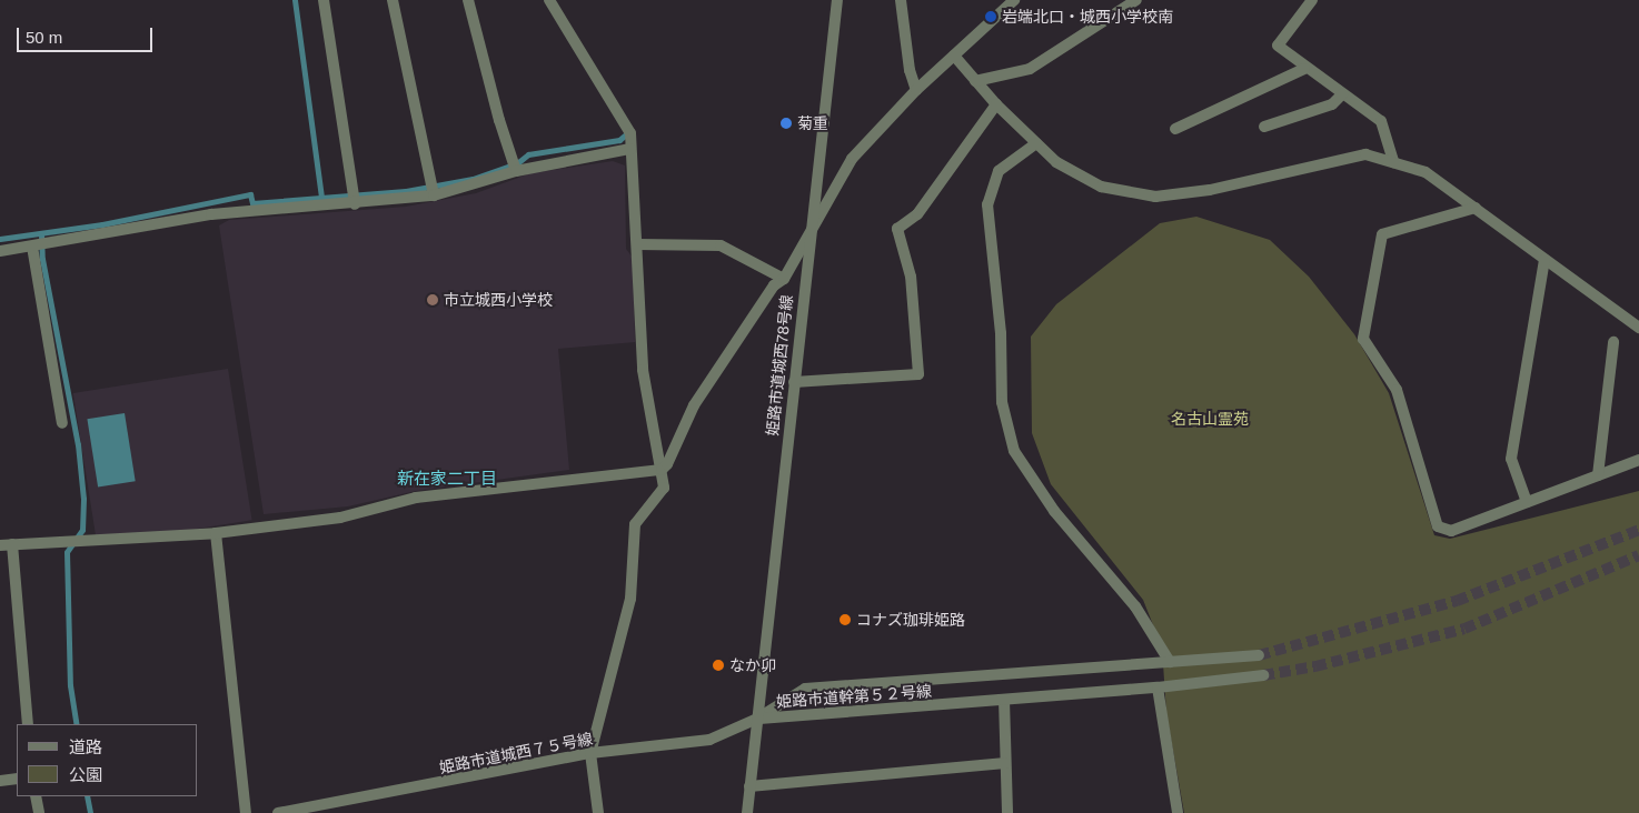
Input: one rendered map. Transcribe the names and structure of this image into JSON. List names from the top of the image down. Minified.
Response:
{"streets":{"street":["姫路市道城西78号線","姫路市道幹第５２号線","姫路市道城西７５号線"]},"crossings":[["姫路市道城西78号線","姫路市道幹第５２号線"],["姫路市道城西78号線","姫路市道城西７５号線"],["姫路市道幹第５２号線","姫路市道城西７５号線"]],"districts":["新在家二丁目"],"parks":["名古山霊苑"],"places":["岩端北口・城西小学校南","菊重","市立城西小学校","コナズ珈琲姫路","なか卯"],"legend":["道路","公園"],"scale_bar":"50 m"}
